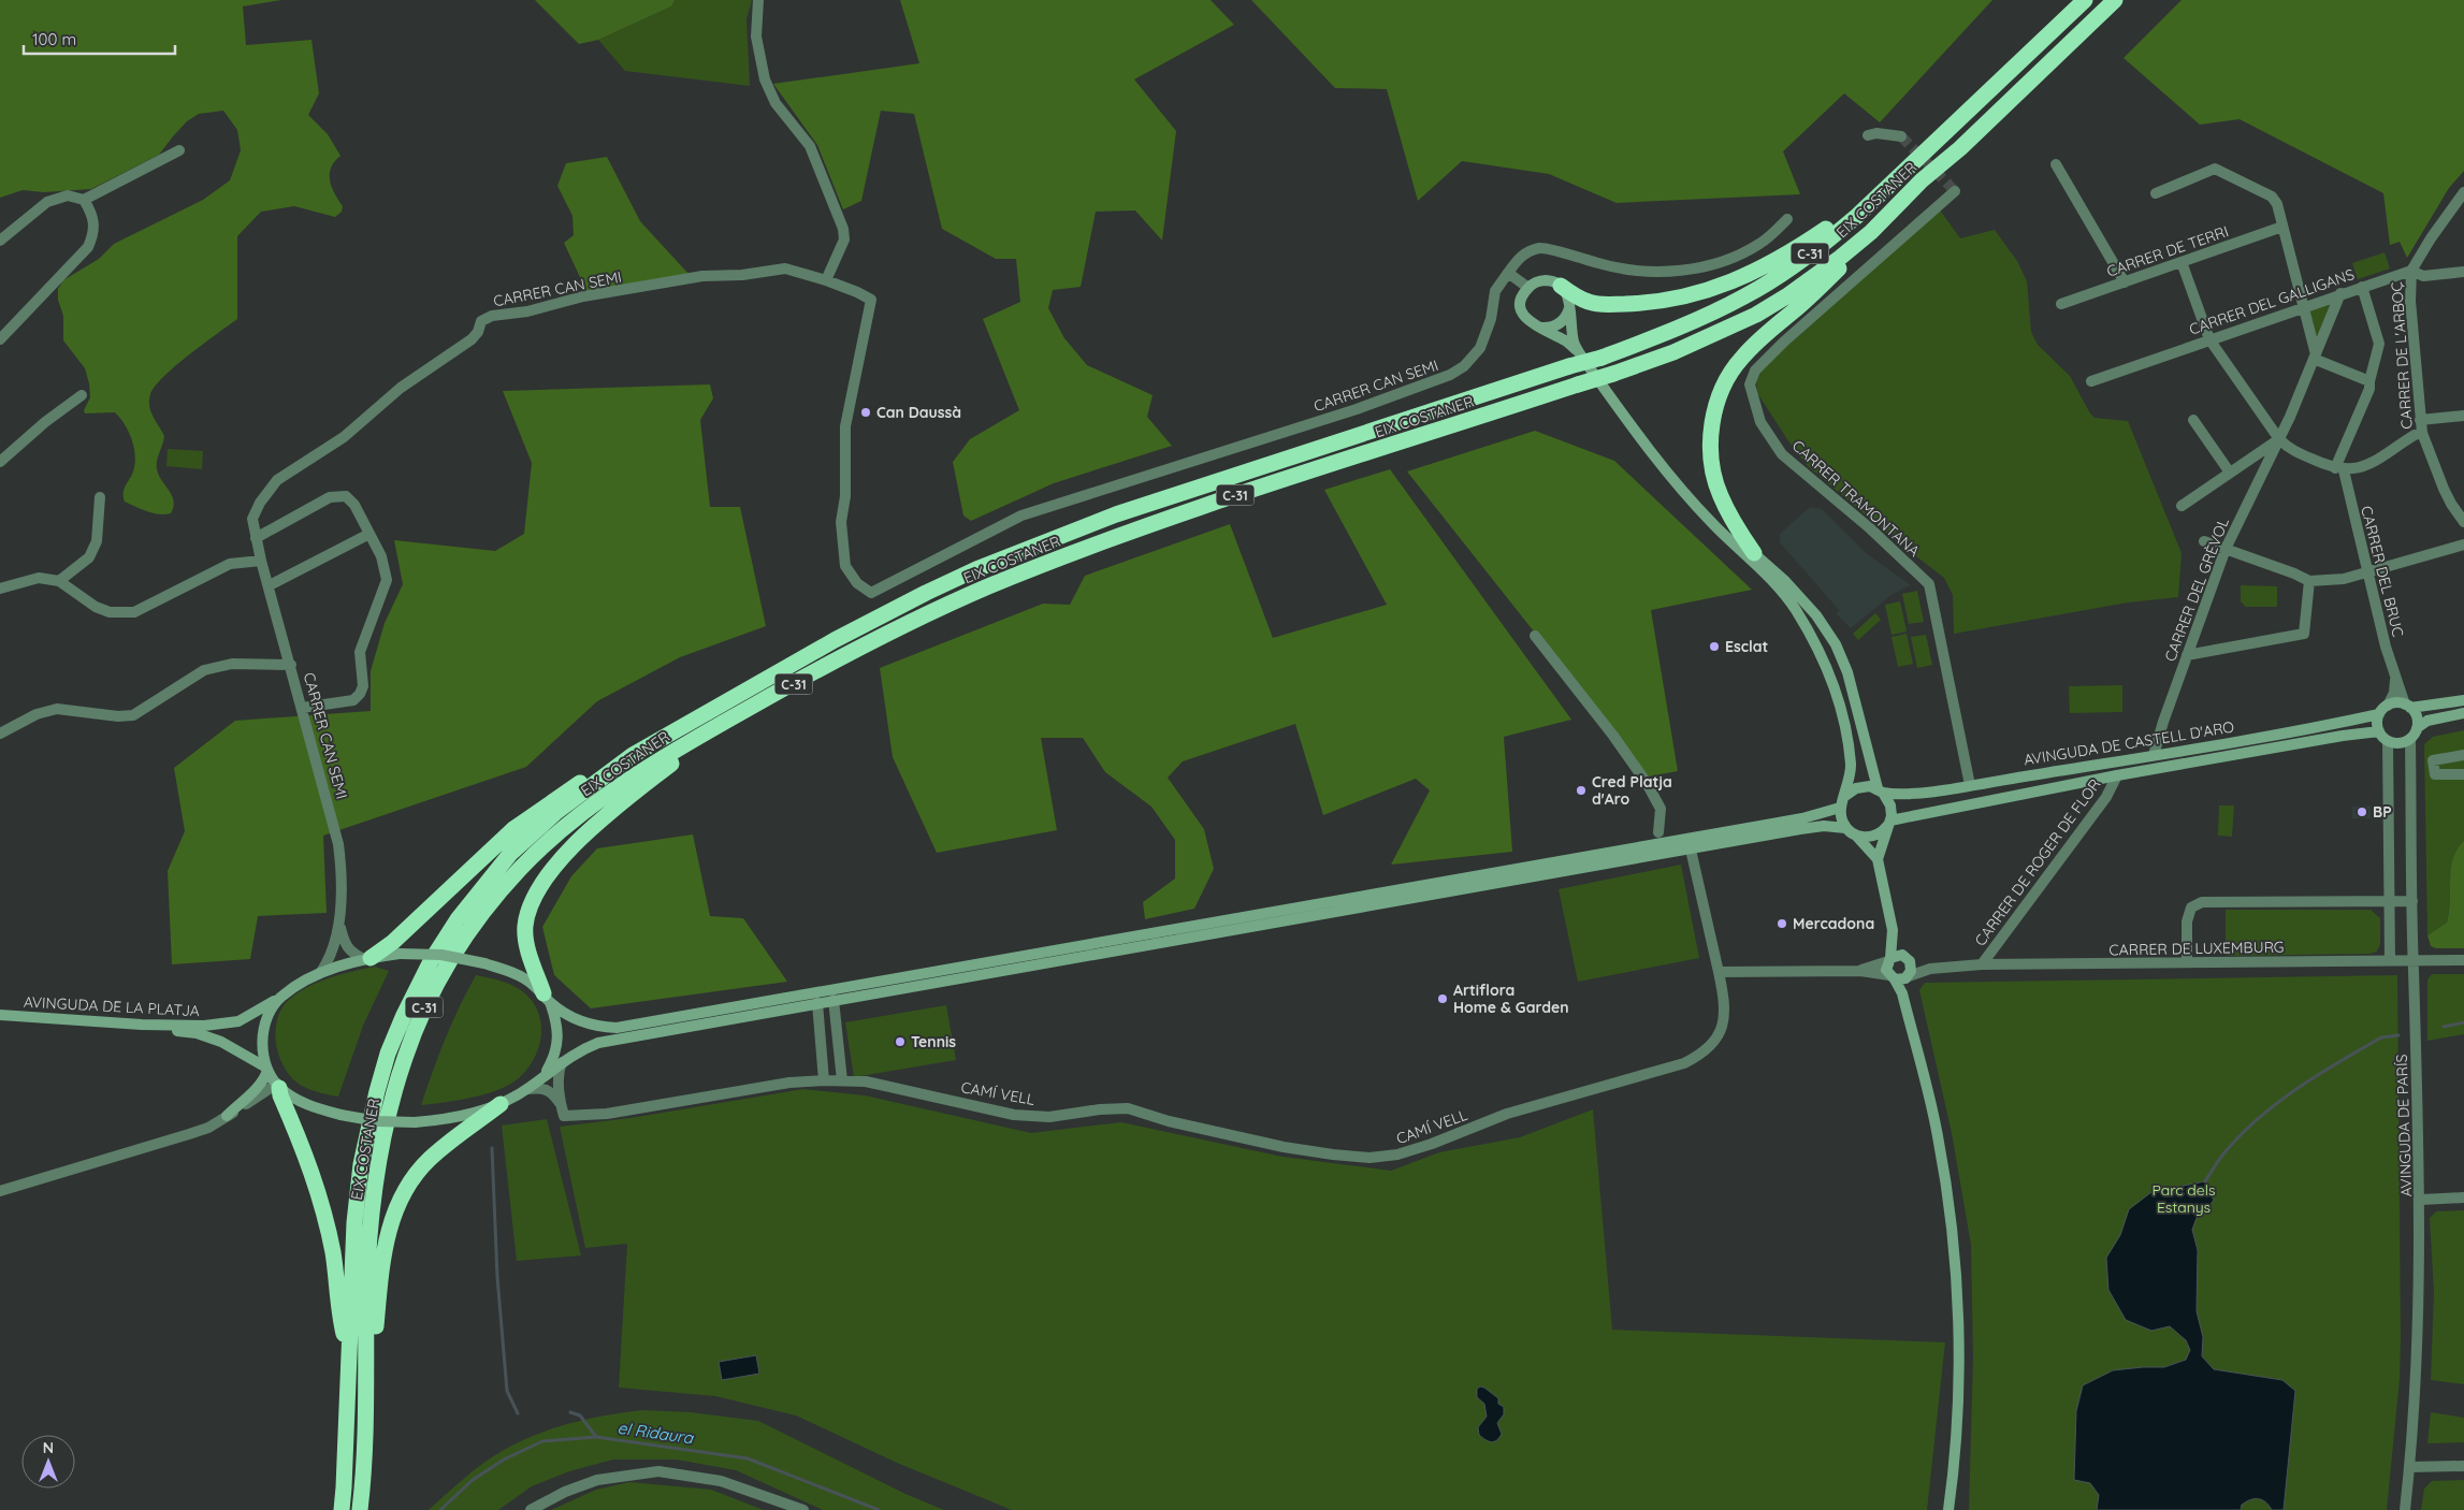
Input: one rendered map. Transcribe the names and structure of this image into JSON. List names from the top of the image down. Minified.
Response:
{"streets":{"highway":["EIX COSTANER","C-31"],"street":["CARRER DE TERRI","CARRER CAN SEMI","CARRER DEL GALLIGANS","CARRER DE L'ARBOÇ","CARRER TRAMONTANA","CARRER DEL BRUC","CARRER DEL GRÈVOL","AVINGUDA DE CASTELL D'ARO","CARRER DE ROGER DE FLOR","CARRER DE LUXEMBURG","AVINGUDA DE LA PLATJA","CAMÍ VELL","AVINGUDA DE PARÍS"]},"crossings":[["EIX COSTANER","C-31"],["C-31","CARRER CAN SEMI"],["C-31","AVINGUDA DE LA PLATJA"],["CARRER CAN SEMI","AVINGUDA DE LA PLATJA"],["CARRER DEL GALLIGANS","CARRER DE L'ARBOÇ"],["CARRER DEL GALLIGANS","CARRER DEL GRÈVOL"],["CARRER TRAMONTANA","AVINGUDA DE CASTELL D'ARO"],["CARRER DEL BRUC","AVINGUDA DE CASTELL D'ARO"],["CARRER DEL BRUC","AVINGUDA DE PARÍS"],["CARRER DEL GRÈVOL","AVINGUDA DE CASTELL D'ARO"],["AVINGUDA DE CASTELL D'ARO","CARRER DE ROGER DE FLOR"],["AVINGUDA DE CASTELL D'ARO","AVINGUDA DE LA PLATJA"],["AVINGUDA DE CASTELL D'ARO","AVINGUDA DE PARÍS"],["CARRER DE ROGER DE FLOR","CARRER DE LUXEMBURG"],["CARRER DE LUXEMBURG","AVINGUDA DE PARÍS"]],"water":["el Ridaura"],"parks":["Parc dels Estanys"],"places":["Can Daussà","Esclat","Cred Platja d'Aro","BP","Mercadona","Artiflora Home & Garden","Tennis"],"scale_bar":"100 m","north":"top"}
